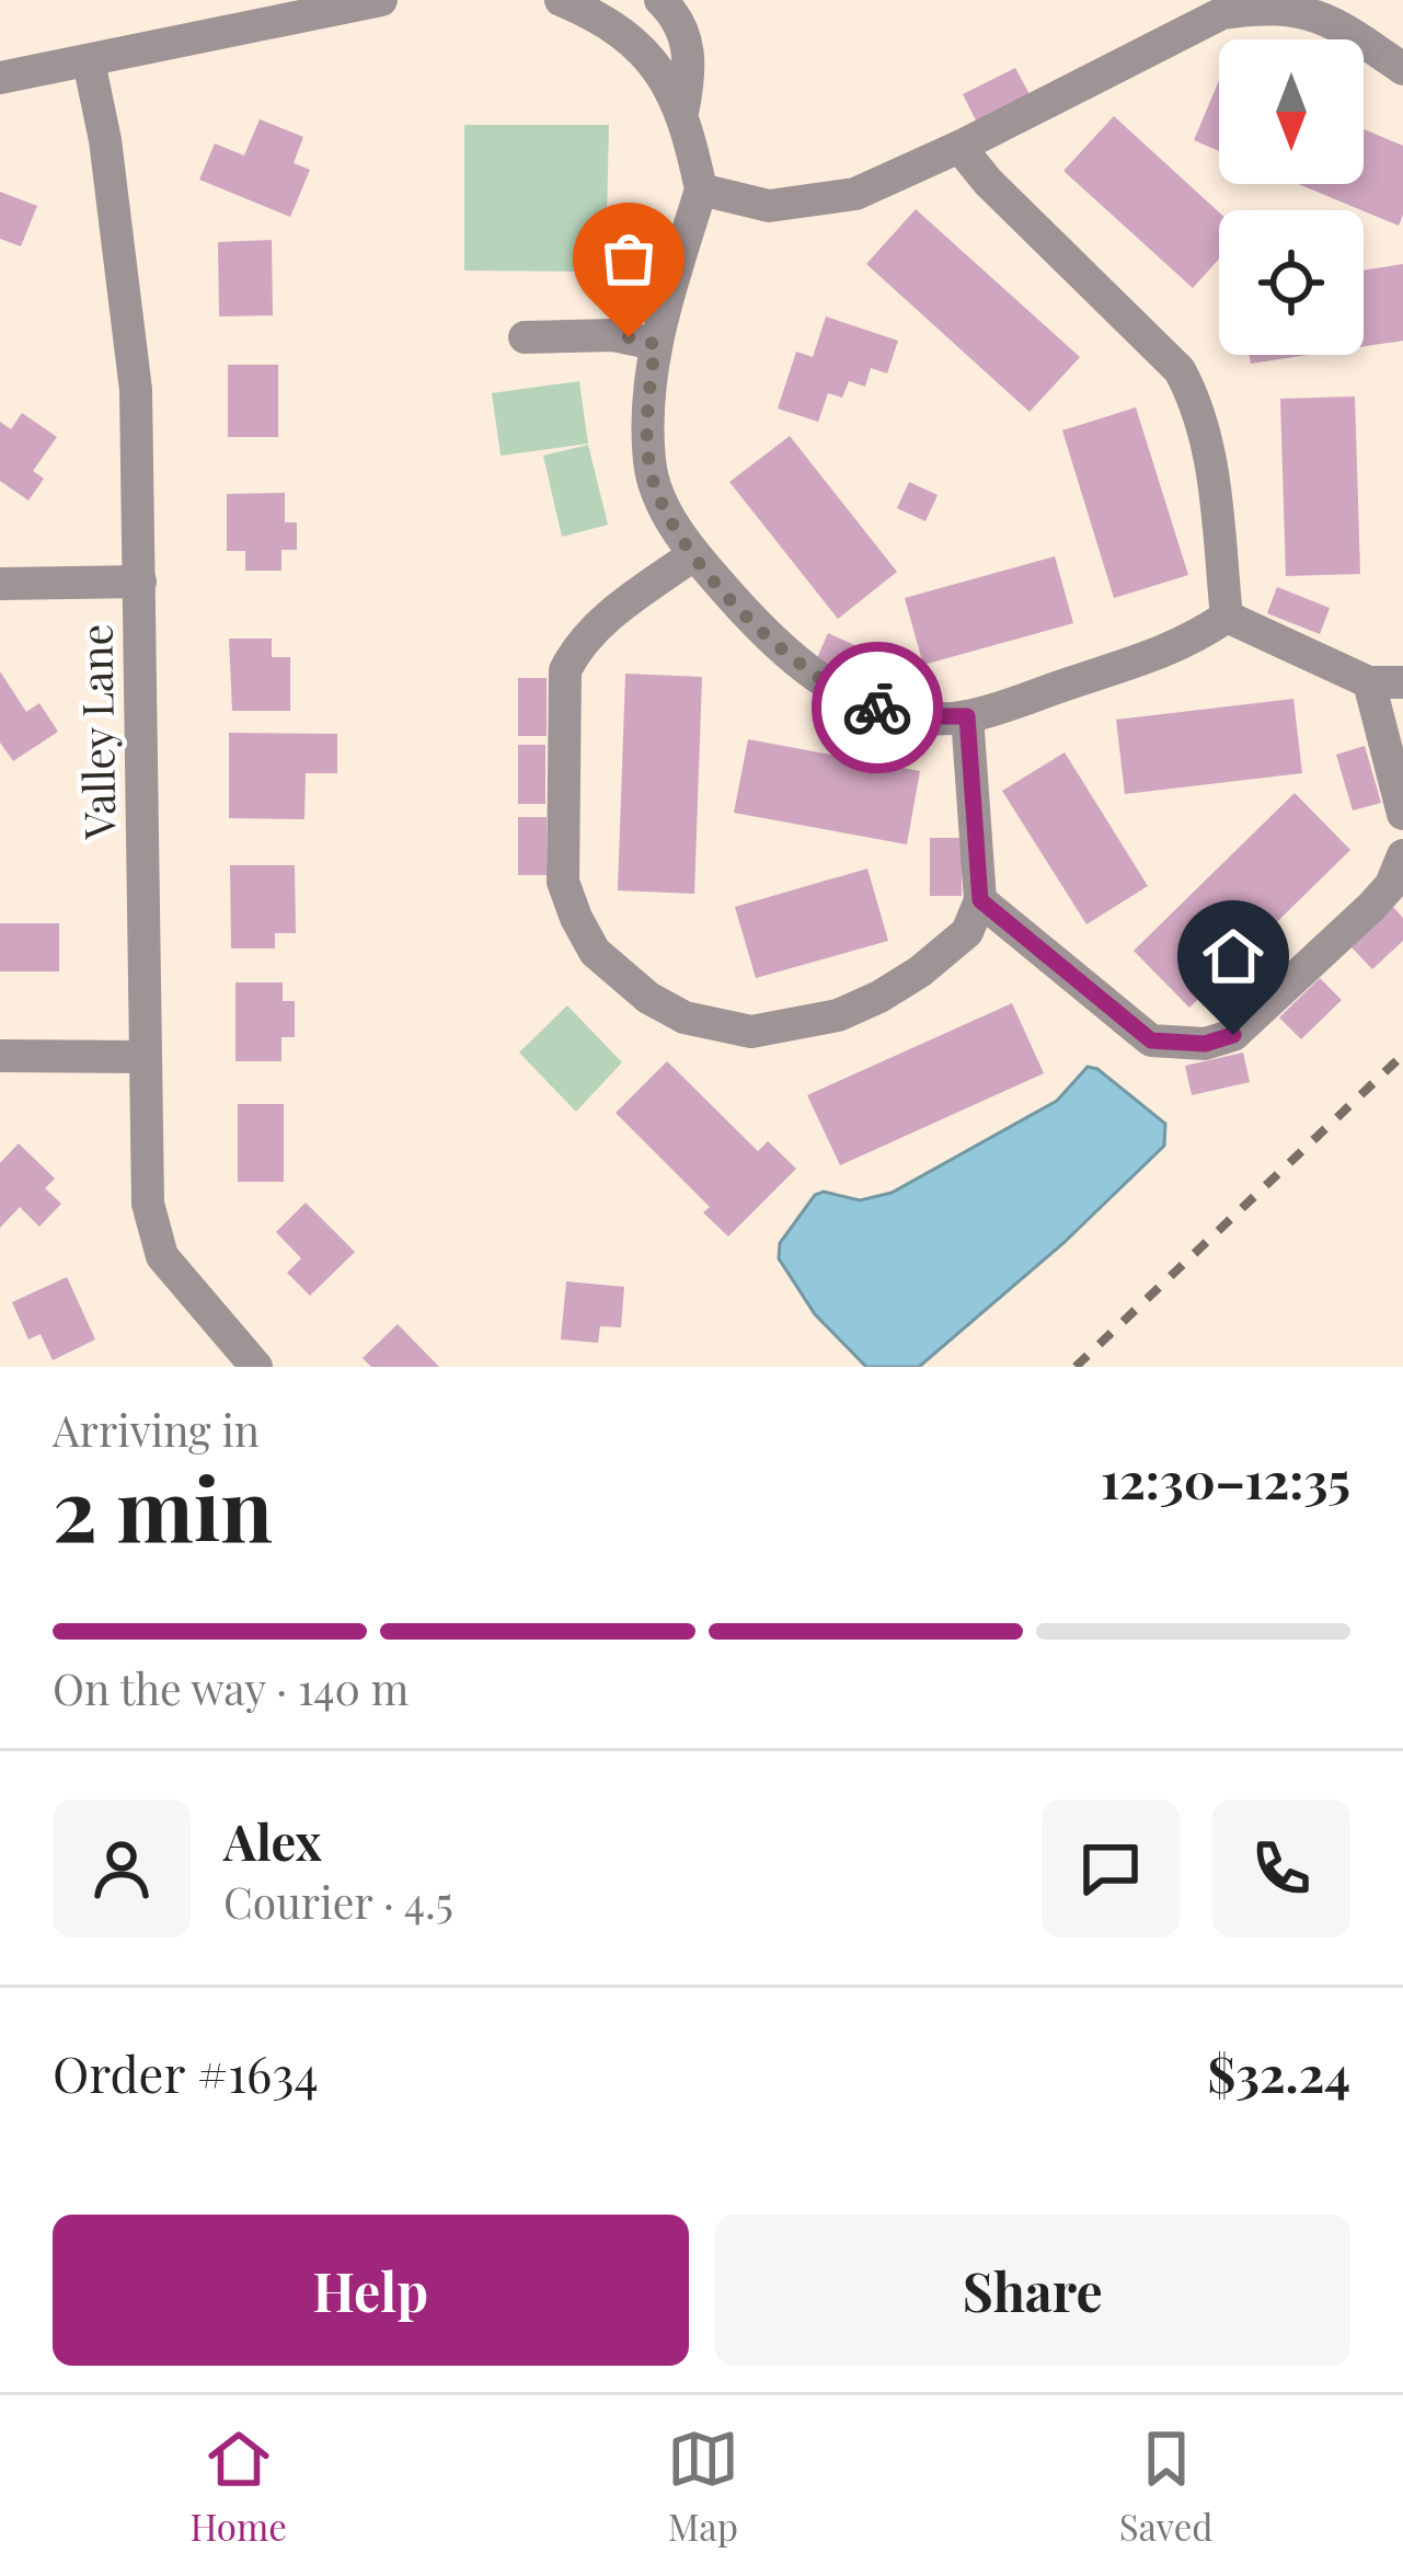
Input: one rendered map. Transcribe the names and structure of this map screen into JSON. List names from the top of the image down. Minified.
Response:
{"streets":{"street":["Valley Lane"]},"north":"bottom","page":{"heading":["2 min","Arriving in","12:30–12:35"],"panel":["Alex","Courier · 4.5","Order #1634","$32.24"],"bar":"On the way · 140 m","buttons":["Help","Share"],"tabs":["Home","Map","Saved"]}}
